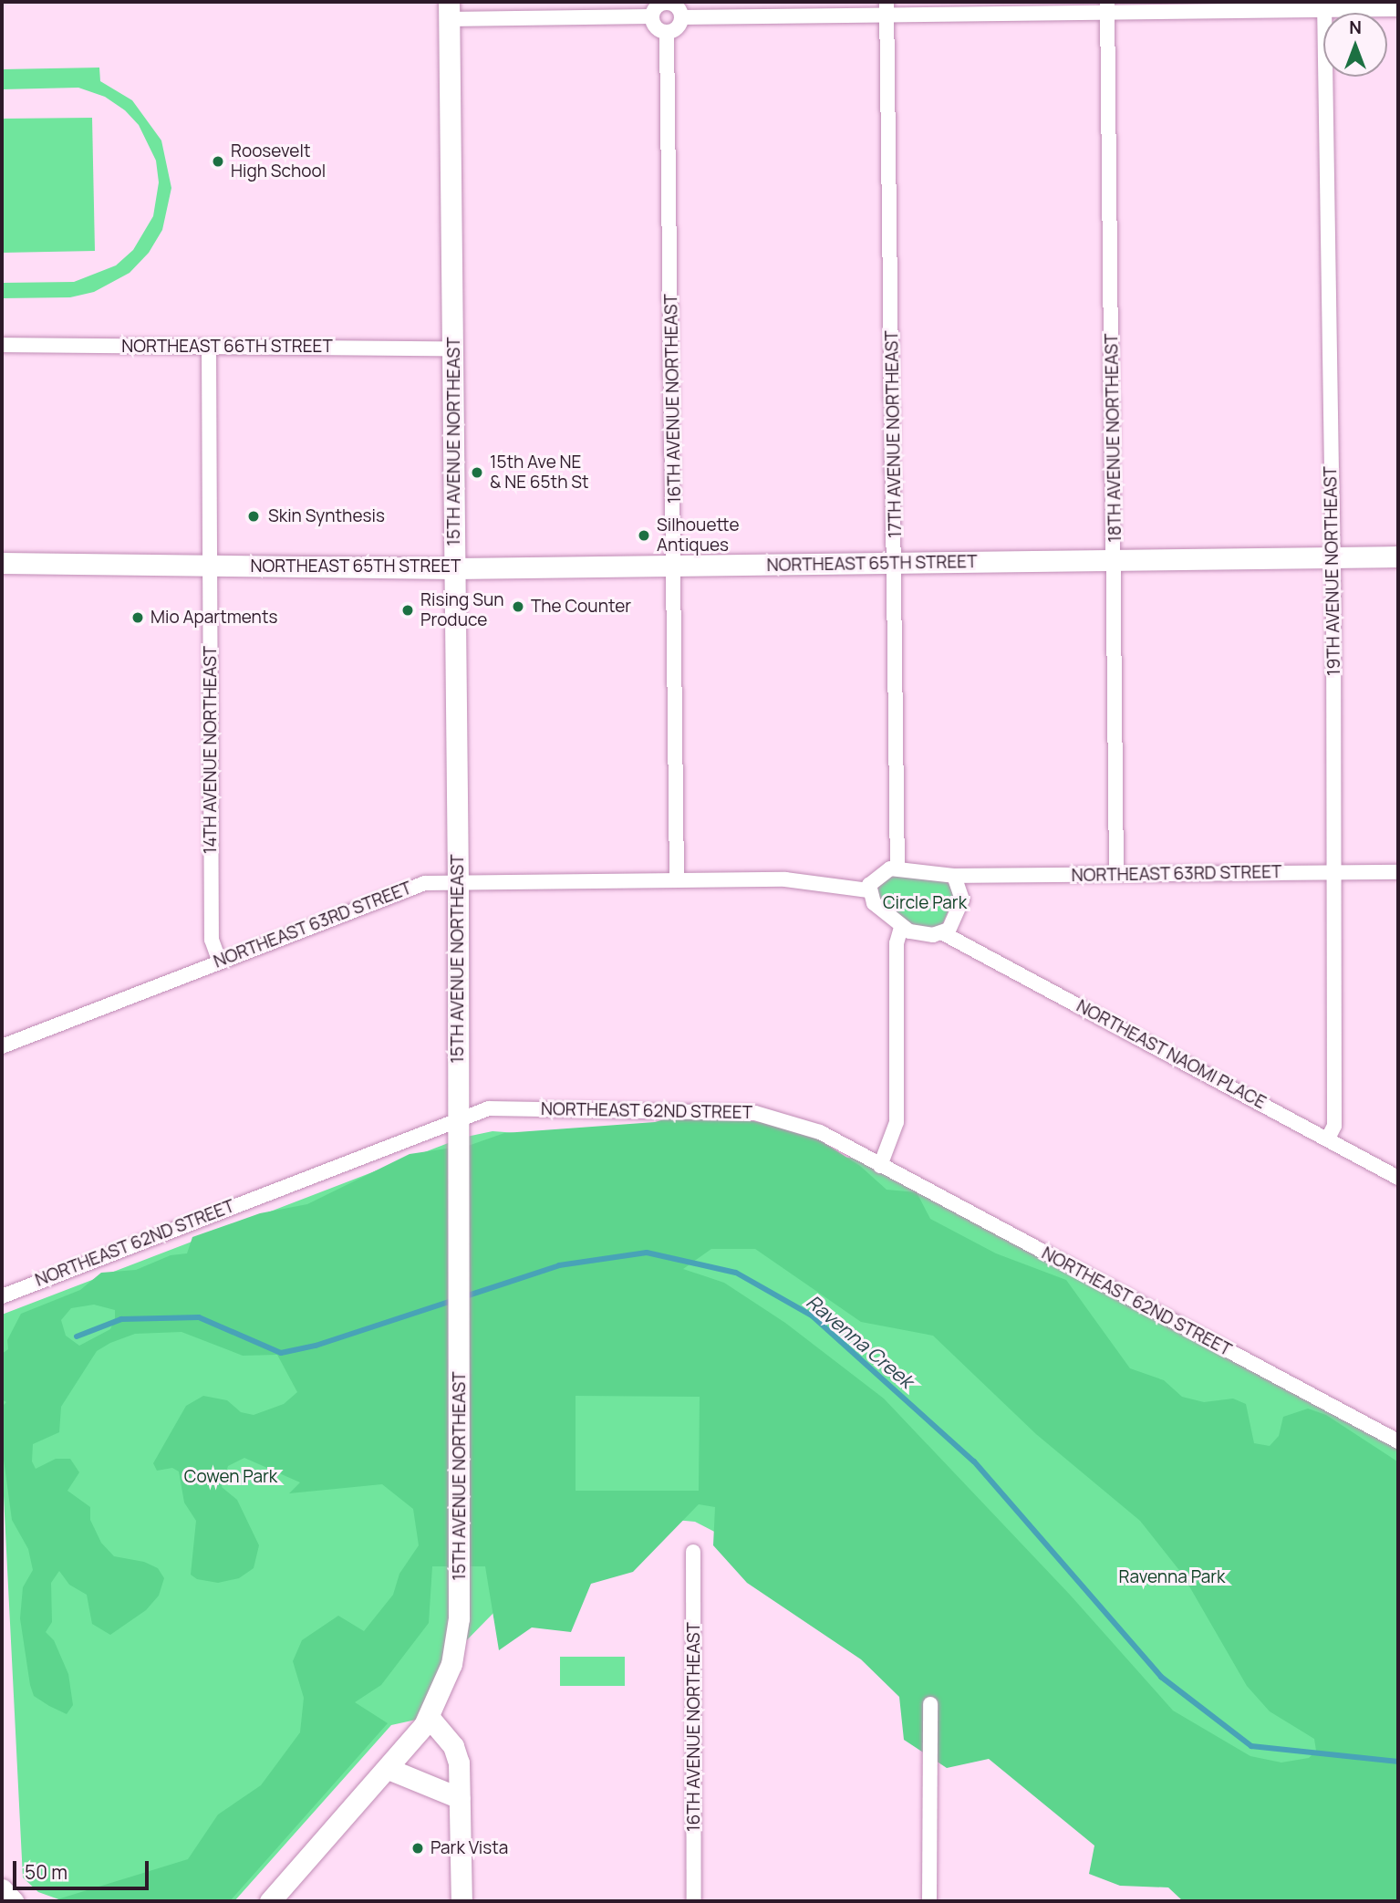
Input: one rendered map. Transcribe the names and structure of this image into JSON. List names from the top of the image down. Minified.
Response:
{"streets":{"main road":["15TH AVENUE NORTHEAST","NORTHEAST 65TH STREET"],"street":["NORTHEAST 66TH STREET","16TH AVENUE NORTHEAST","17TH AVENUE NORTHEAST","18TH AVENUE NORTHEAST","19TH AVENUE NORTHEAST","14TH AVENUE NORTHEAST","NORTHEAST 63RD STREET","NORTHEAST NAOMI PLACE","NORTHEAST 62ND STREET"]},"crossings":[["NORTHEAST 66TH STREET","15TH AVENUE NORTHEAST"],["NORTHEAST 66TH STREET","14TH AVENUE NORTHEAST"],["16TH AVENUE NORTHEAST","NORTHEAST 65TH STREET"],["16TH AVENUE NORTHEAST","NORTHEAST 63RD STREET"],["17TH AVENUE NORTHEAST","NORTHEAST 65TH STREET"],["17TH AVENUE NORTHEAST","NORTHEAST 63RD STREET"],["17TH AVENUE NORTHEAST","NORTHEAST NAOMI PLACE"],["18TH AVENUE NORTHEAST","NORTHEAST 65TH STREET"],["18TH AVENUE NORTHEAST","NORTHEAST 63RD STREET"],["15TH AVENUE NORTHEAST","NORTHEAST 65TH STREET"],["15TH AVENUE NORTHEAST","NORTHEAST 63RD STREET"],["15TH AVENUE NORTHEAST","NORTHEAST 62ND STREET"],["NORTHEAST 65TH STREET","19TH AVENUE NORTHEAST"],["NORTHEAST 65TH STREET","14TH AVENUE NORTHEAST"],["19TH AVENUE NORTHEAST","NORTHEAST 63RD STREET"],["19TH AVENUE NORTHEAST","NORTHEAST NAOMI PLACE"],["14TH AVENUE NORTHEAST","NORTHEAST 63RD STREET"],["NORTHEAST 63RD STREET","NORTHEAST NAOMI PLACE"]],"water":["Ravenna Creek"],"parks":["Circle Park","Cowen Park","Ravenna Park"],"places":["Roosevelt High School","15th Ave NE & NE 65th St","Skin Synthesis","Silhouette Antiques","The Counter","Rising Sun Produce","Mio Apartments","Park Vista"],"scale_bar":"50 m","north":"top"}
